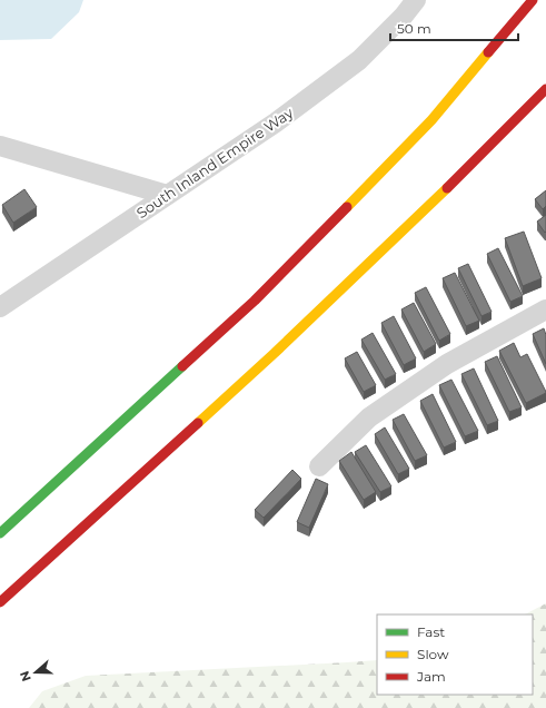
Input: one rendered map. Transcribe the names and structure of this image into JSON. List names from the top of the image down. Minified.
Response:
{"streets":{"street":["South Inland Empire Way"]},"legend":["Fast","Slow","Jam"],"scale_bar":"50 m","north":"left"}
